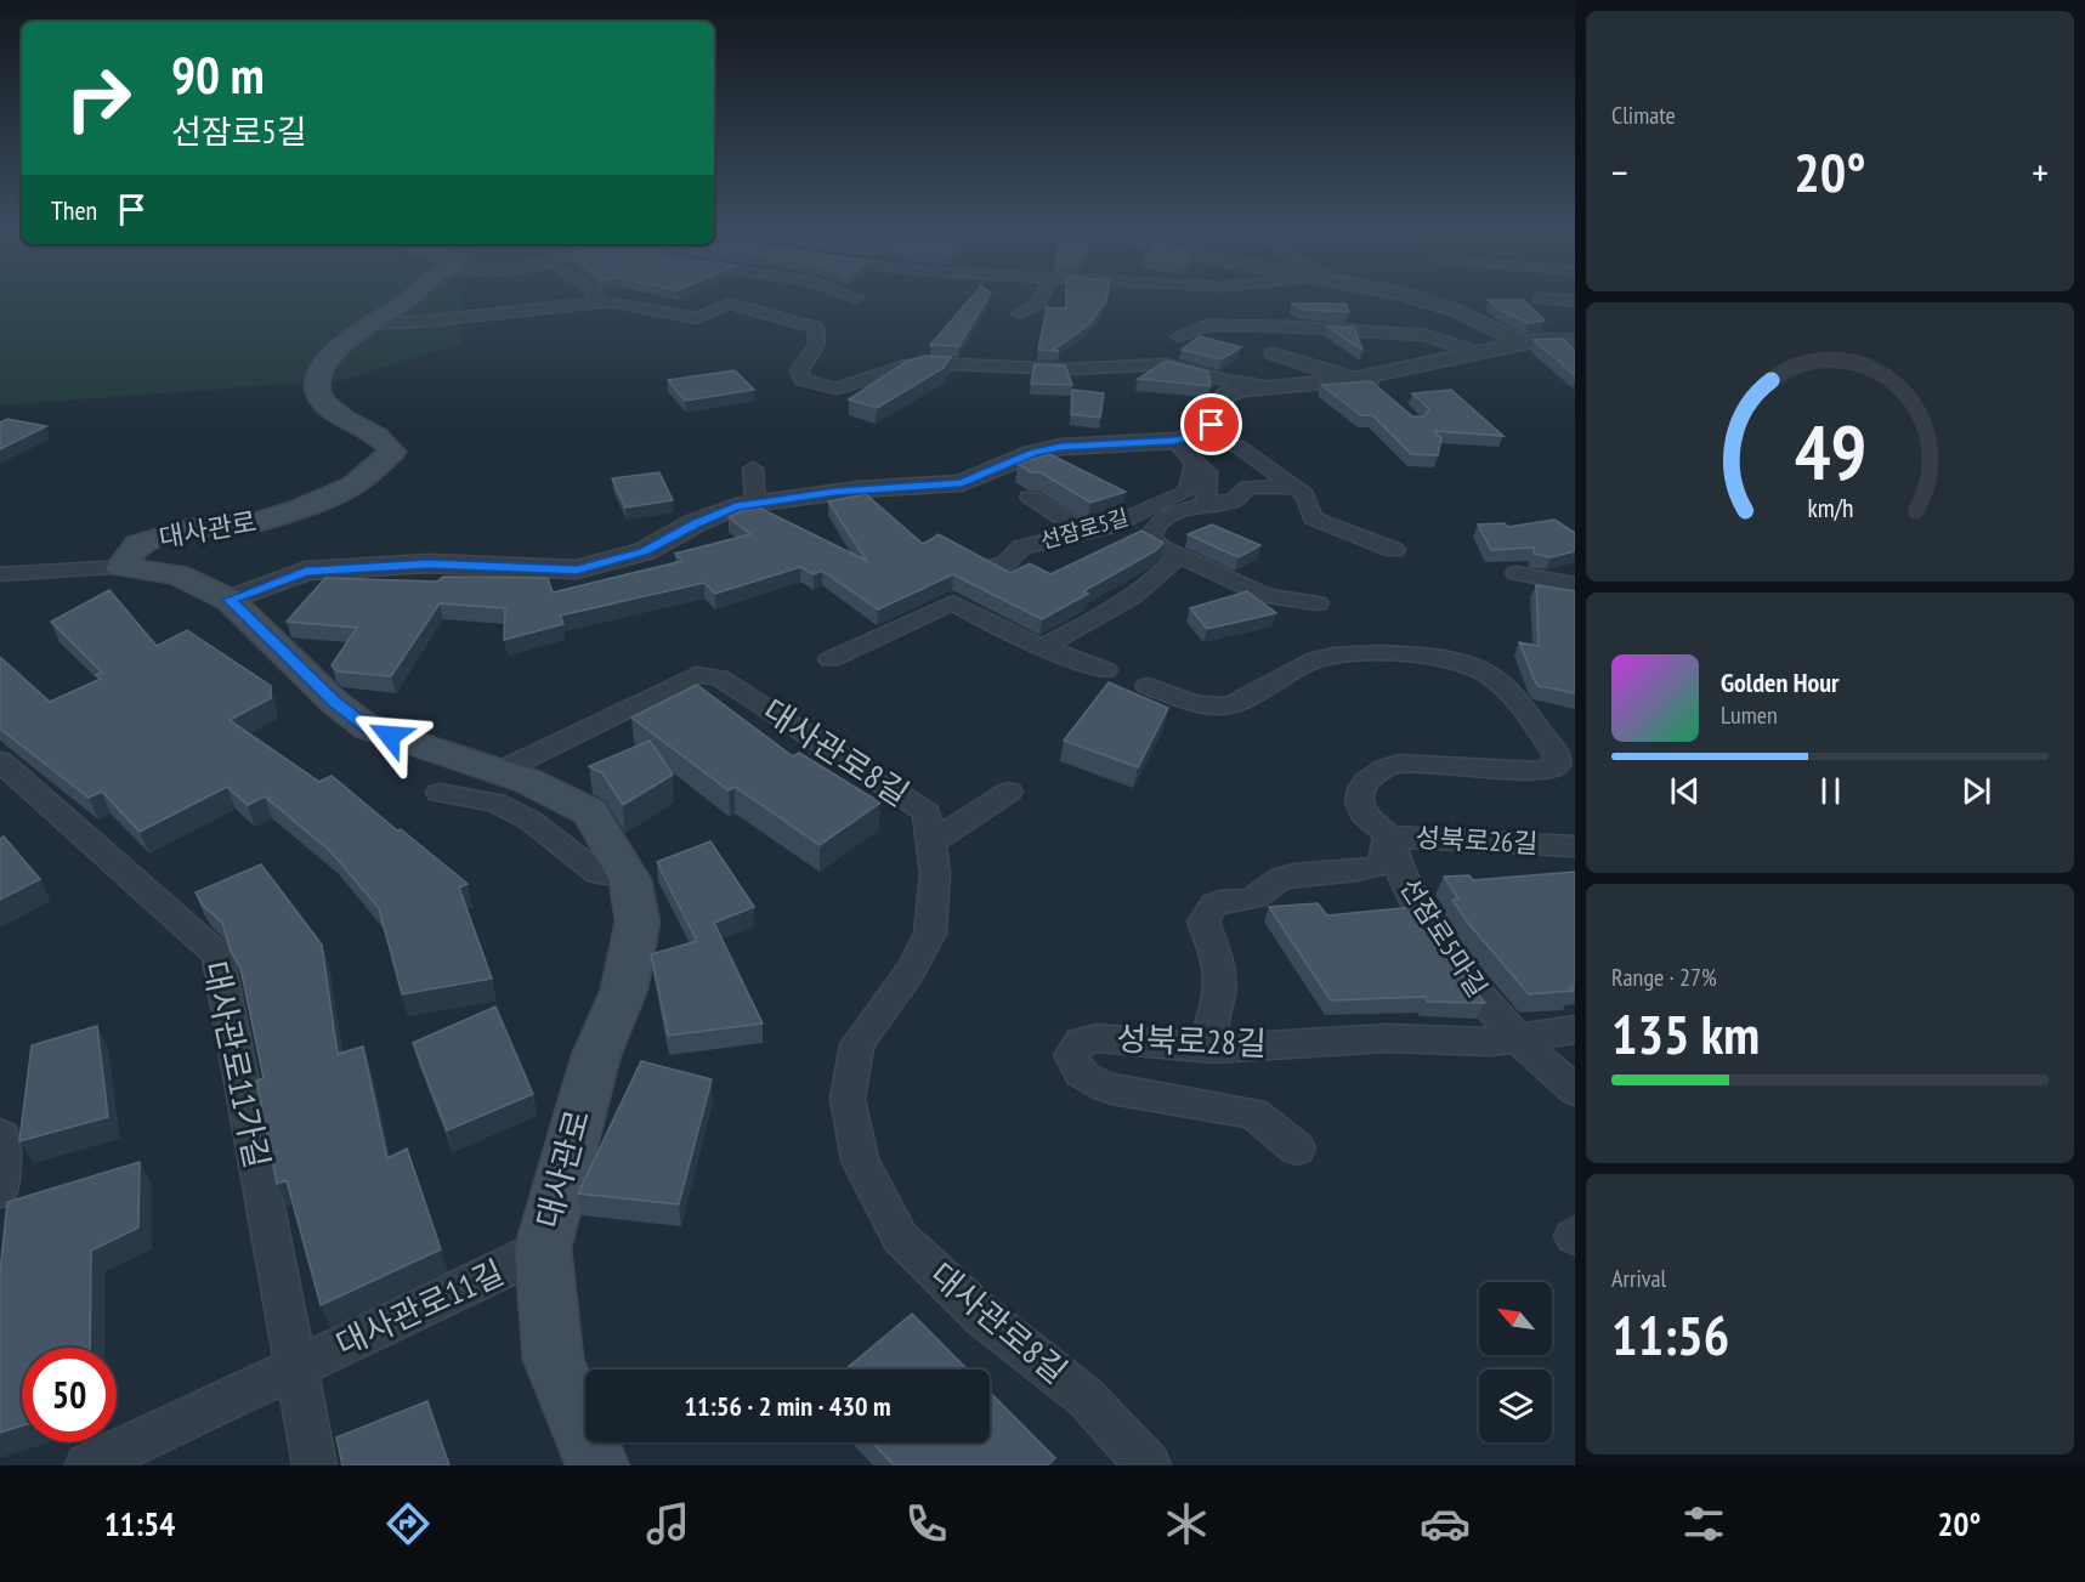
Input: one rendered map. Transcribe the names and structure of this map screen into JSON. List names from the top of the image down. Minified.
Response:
{"streets":{"main road":["대사관로"],"street":["선잠로5길","대사관로8길","성북로26길","선잠로5마길","성북로28길","대사관로11가길","대사관로11길"]},"crossings":[["대사관로","대사관로8길"],["대사관로","대사관로11길"],["성북로26길","선잠로5마길"],["성북로26길","성북로28길"],["선잠로5마길","성북로28길"],["대사관로11가길","대사관로11길"]],"north":"top left","page":{"tile":["Climate",["Range · 27%","135 km"],["Arrival","11:56"]],"turn":["90 m","선잠로5길"],"heat":["−","20°","+"],"then":"Then","song":["Golden Hour","Lumen"],"limit":"50","trip":"11:56 · 2 min · 430 m","tabs":["11:54","20°"],"gauge":["49","km/h"]}}
